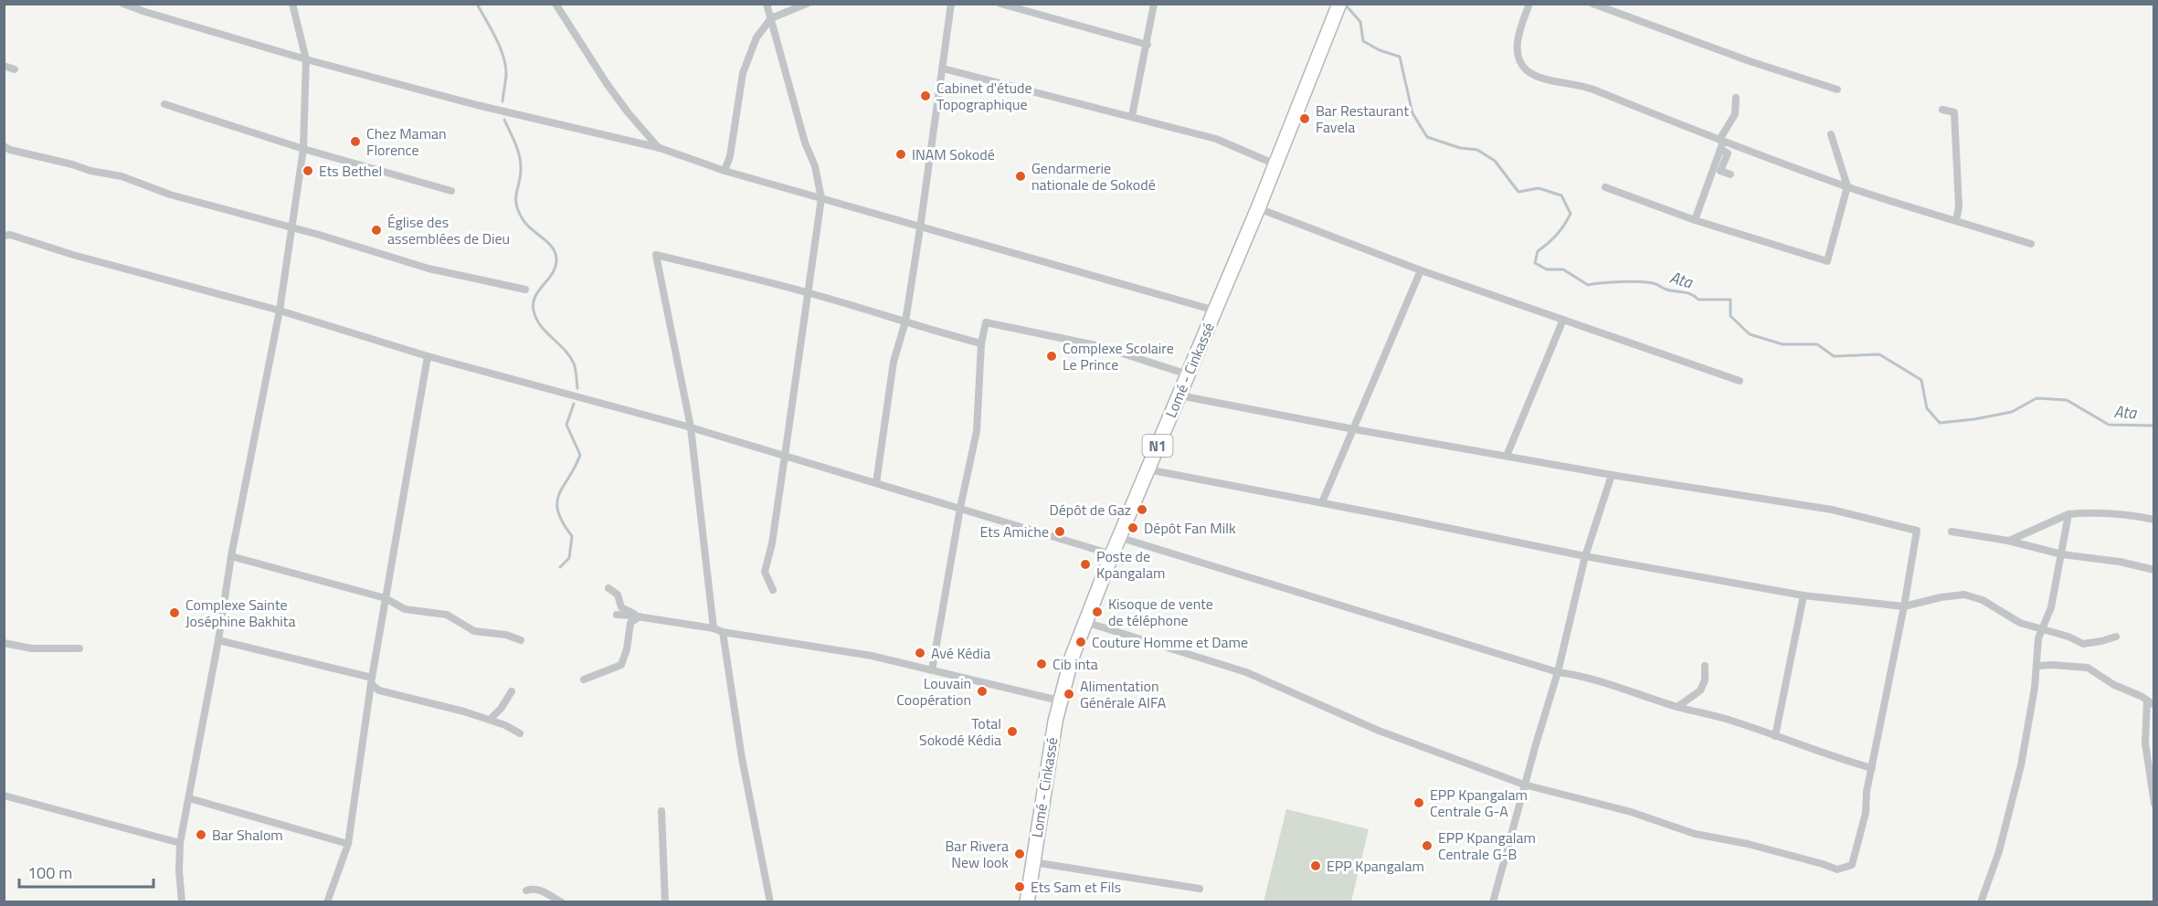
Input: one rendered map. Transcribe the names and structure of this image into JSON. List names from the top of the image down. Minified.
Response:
{"streets":{"highway":["Lomé - Cinkassé","N1"]},"water":["Ata"],"places":["Cabinet d'étude Topographique","Bar Restaurant Favela","Chez Maman Florence","INAM Sokodé","Ets Bethel","Gendarmerie nationale de Sokodé","Église des assemblées de Dieu","Complexe Scolaire Le Prince","Dépôt de Gaz","Dépôt Fan Milk","Ets Amiche","Poste de Kpangalam","Kisoque de vente de téléphone","Complexe Sainte Joséphine Bakhita","Couture Homme et Dame","Avé Kédia","Cib inta","Louvain Coopération","Alimentation Générale AIFA","Total Sokodé Kédia","EPP Kpangalam Centrale G-A","Bar Shalom","EPP Kpangalam Centrale G-B","Bar Rivera New look","EPP Kpangalam","Ets Sam et Fils"],"scale_bar":"100 m"}
